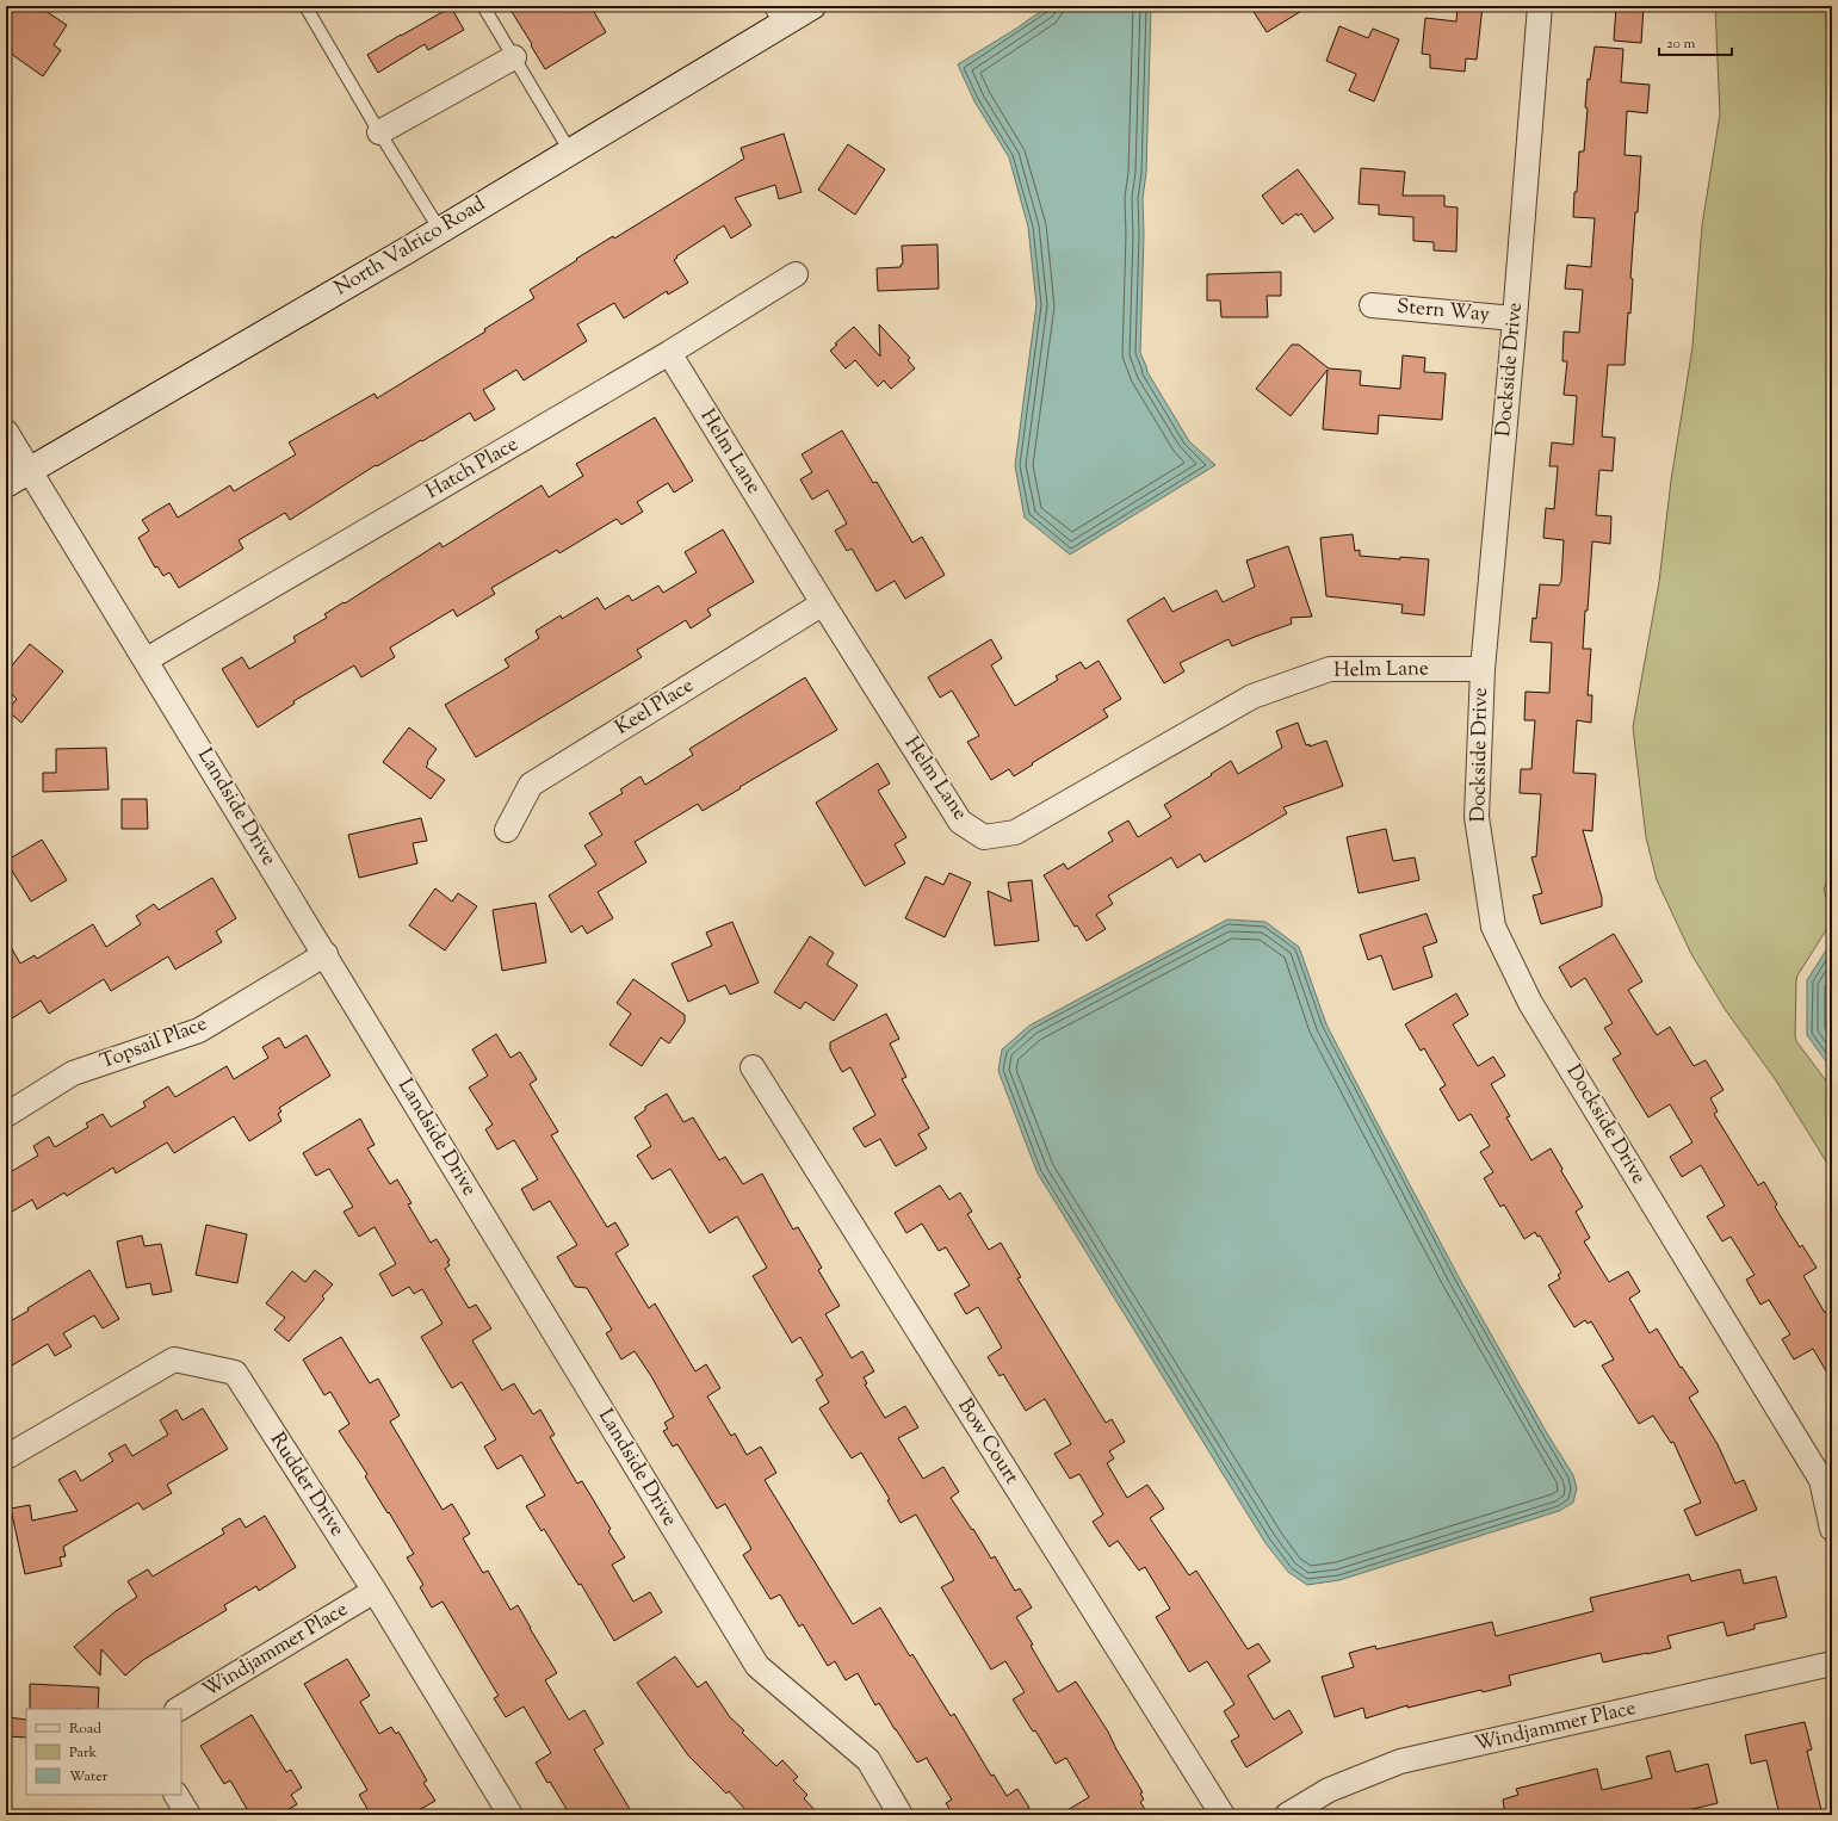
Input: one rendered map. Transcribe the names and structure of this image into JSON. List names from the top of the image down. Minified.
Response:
{"streets":{"street":["North Valrico Road","Stern Way","Dockside Drive","Helm Lane","Hatch Place","Keel Place","Landside Drive","Topsail Place","Bow Court","Rudder Drive","Windjammer Place"]},"crossings":[["North Valrico Road","Landside Drive"],["Stern Way","Dockside Drive"],["Dockside Drive","Helm Lane"],["Helm Lane","Hatch Place"],["Helm Lane","Keel Place"],["Hatch Place","Landside Drive"],["Landside Drive","Topsail Place"],["Rudder Drive","Windjammer Place"]],"legend":["Road","Park","Water"],"scale_bar":"20 m"}
